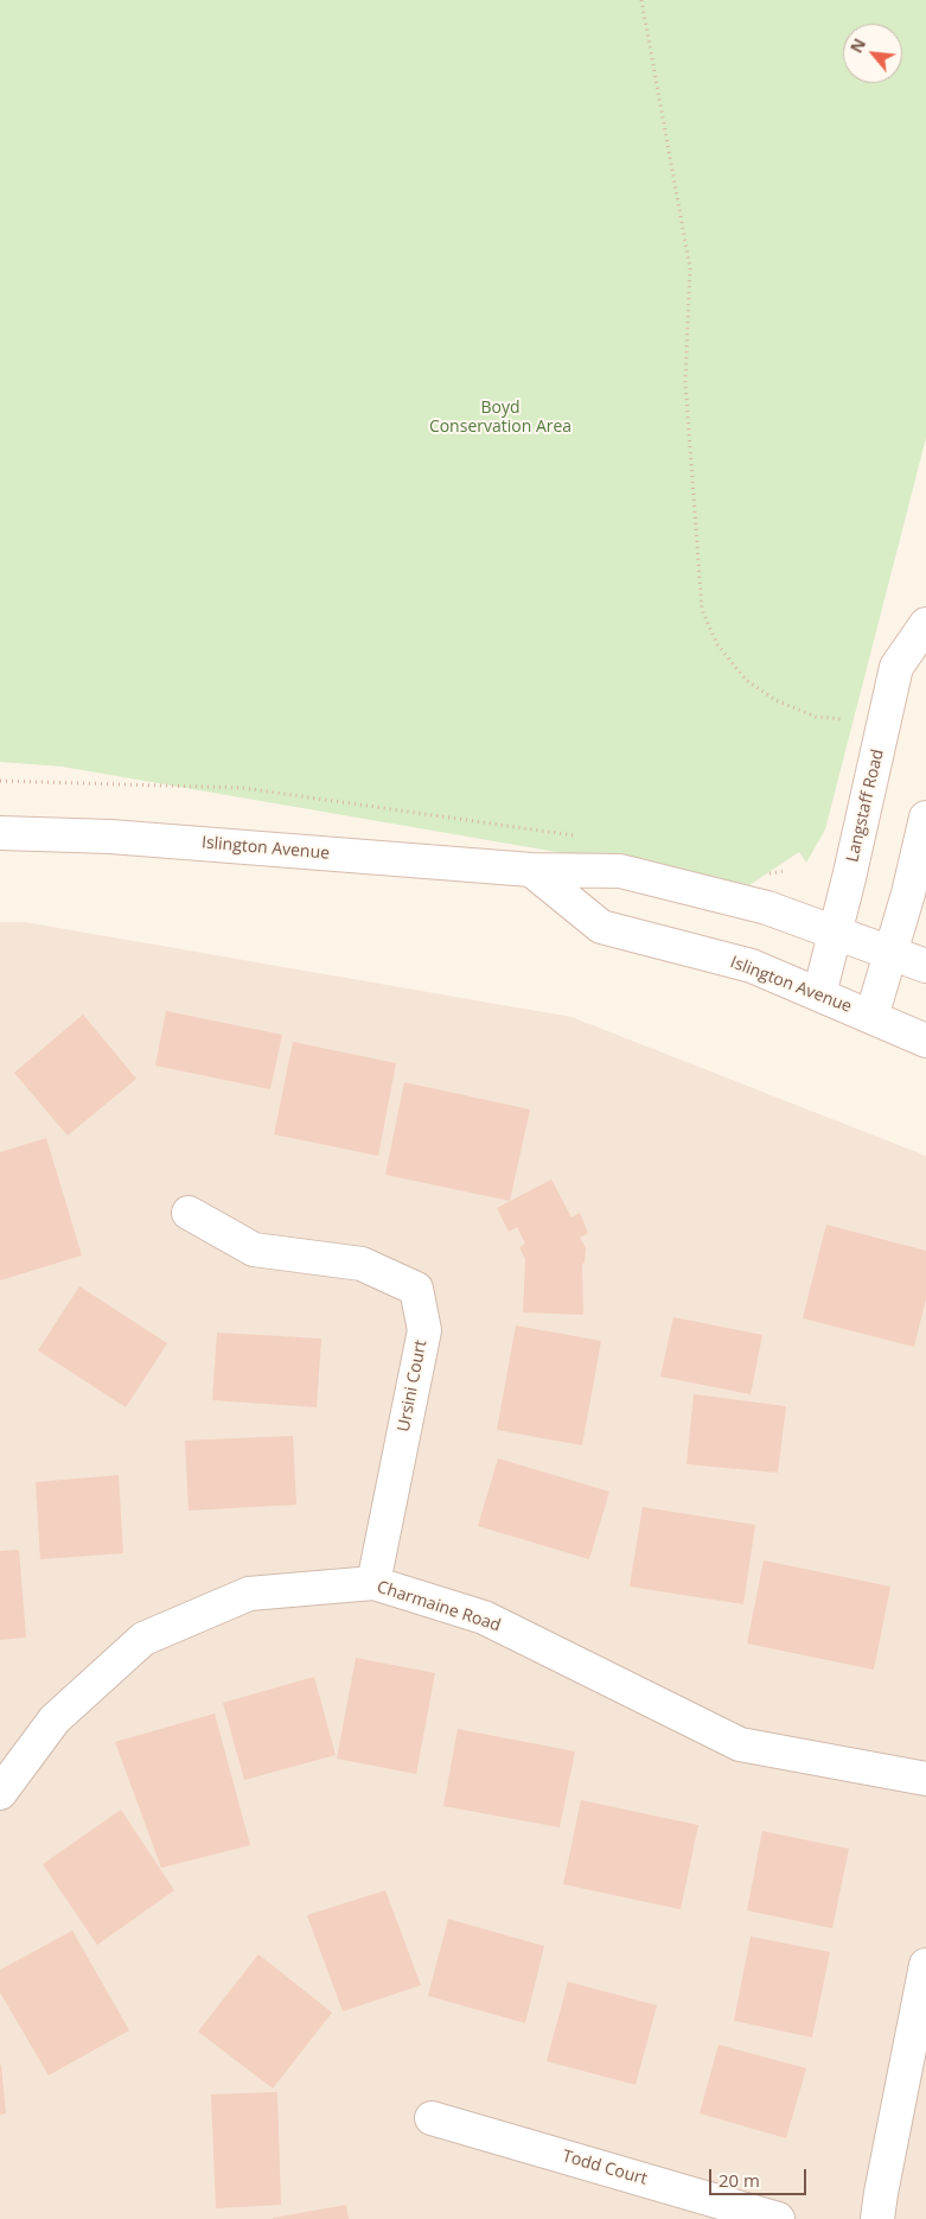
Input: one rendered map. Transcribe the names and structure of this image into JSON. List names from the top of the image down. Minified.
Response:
{"streets":{"street":["Langstaff Road","Islington Avenue","Ursini Court","Charmaine Road","Todd Court"]},"crossings":[["Langstaff Road","Islington Avenue"],["Ursini Court","Charmaine Road"]],"parks":["Boyd Conservation Area"],"scale_bar":"20 m","north":"top left"}
